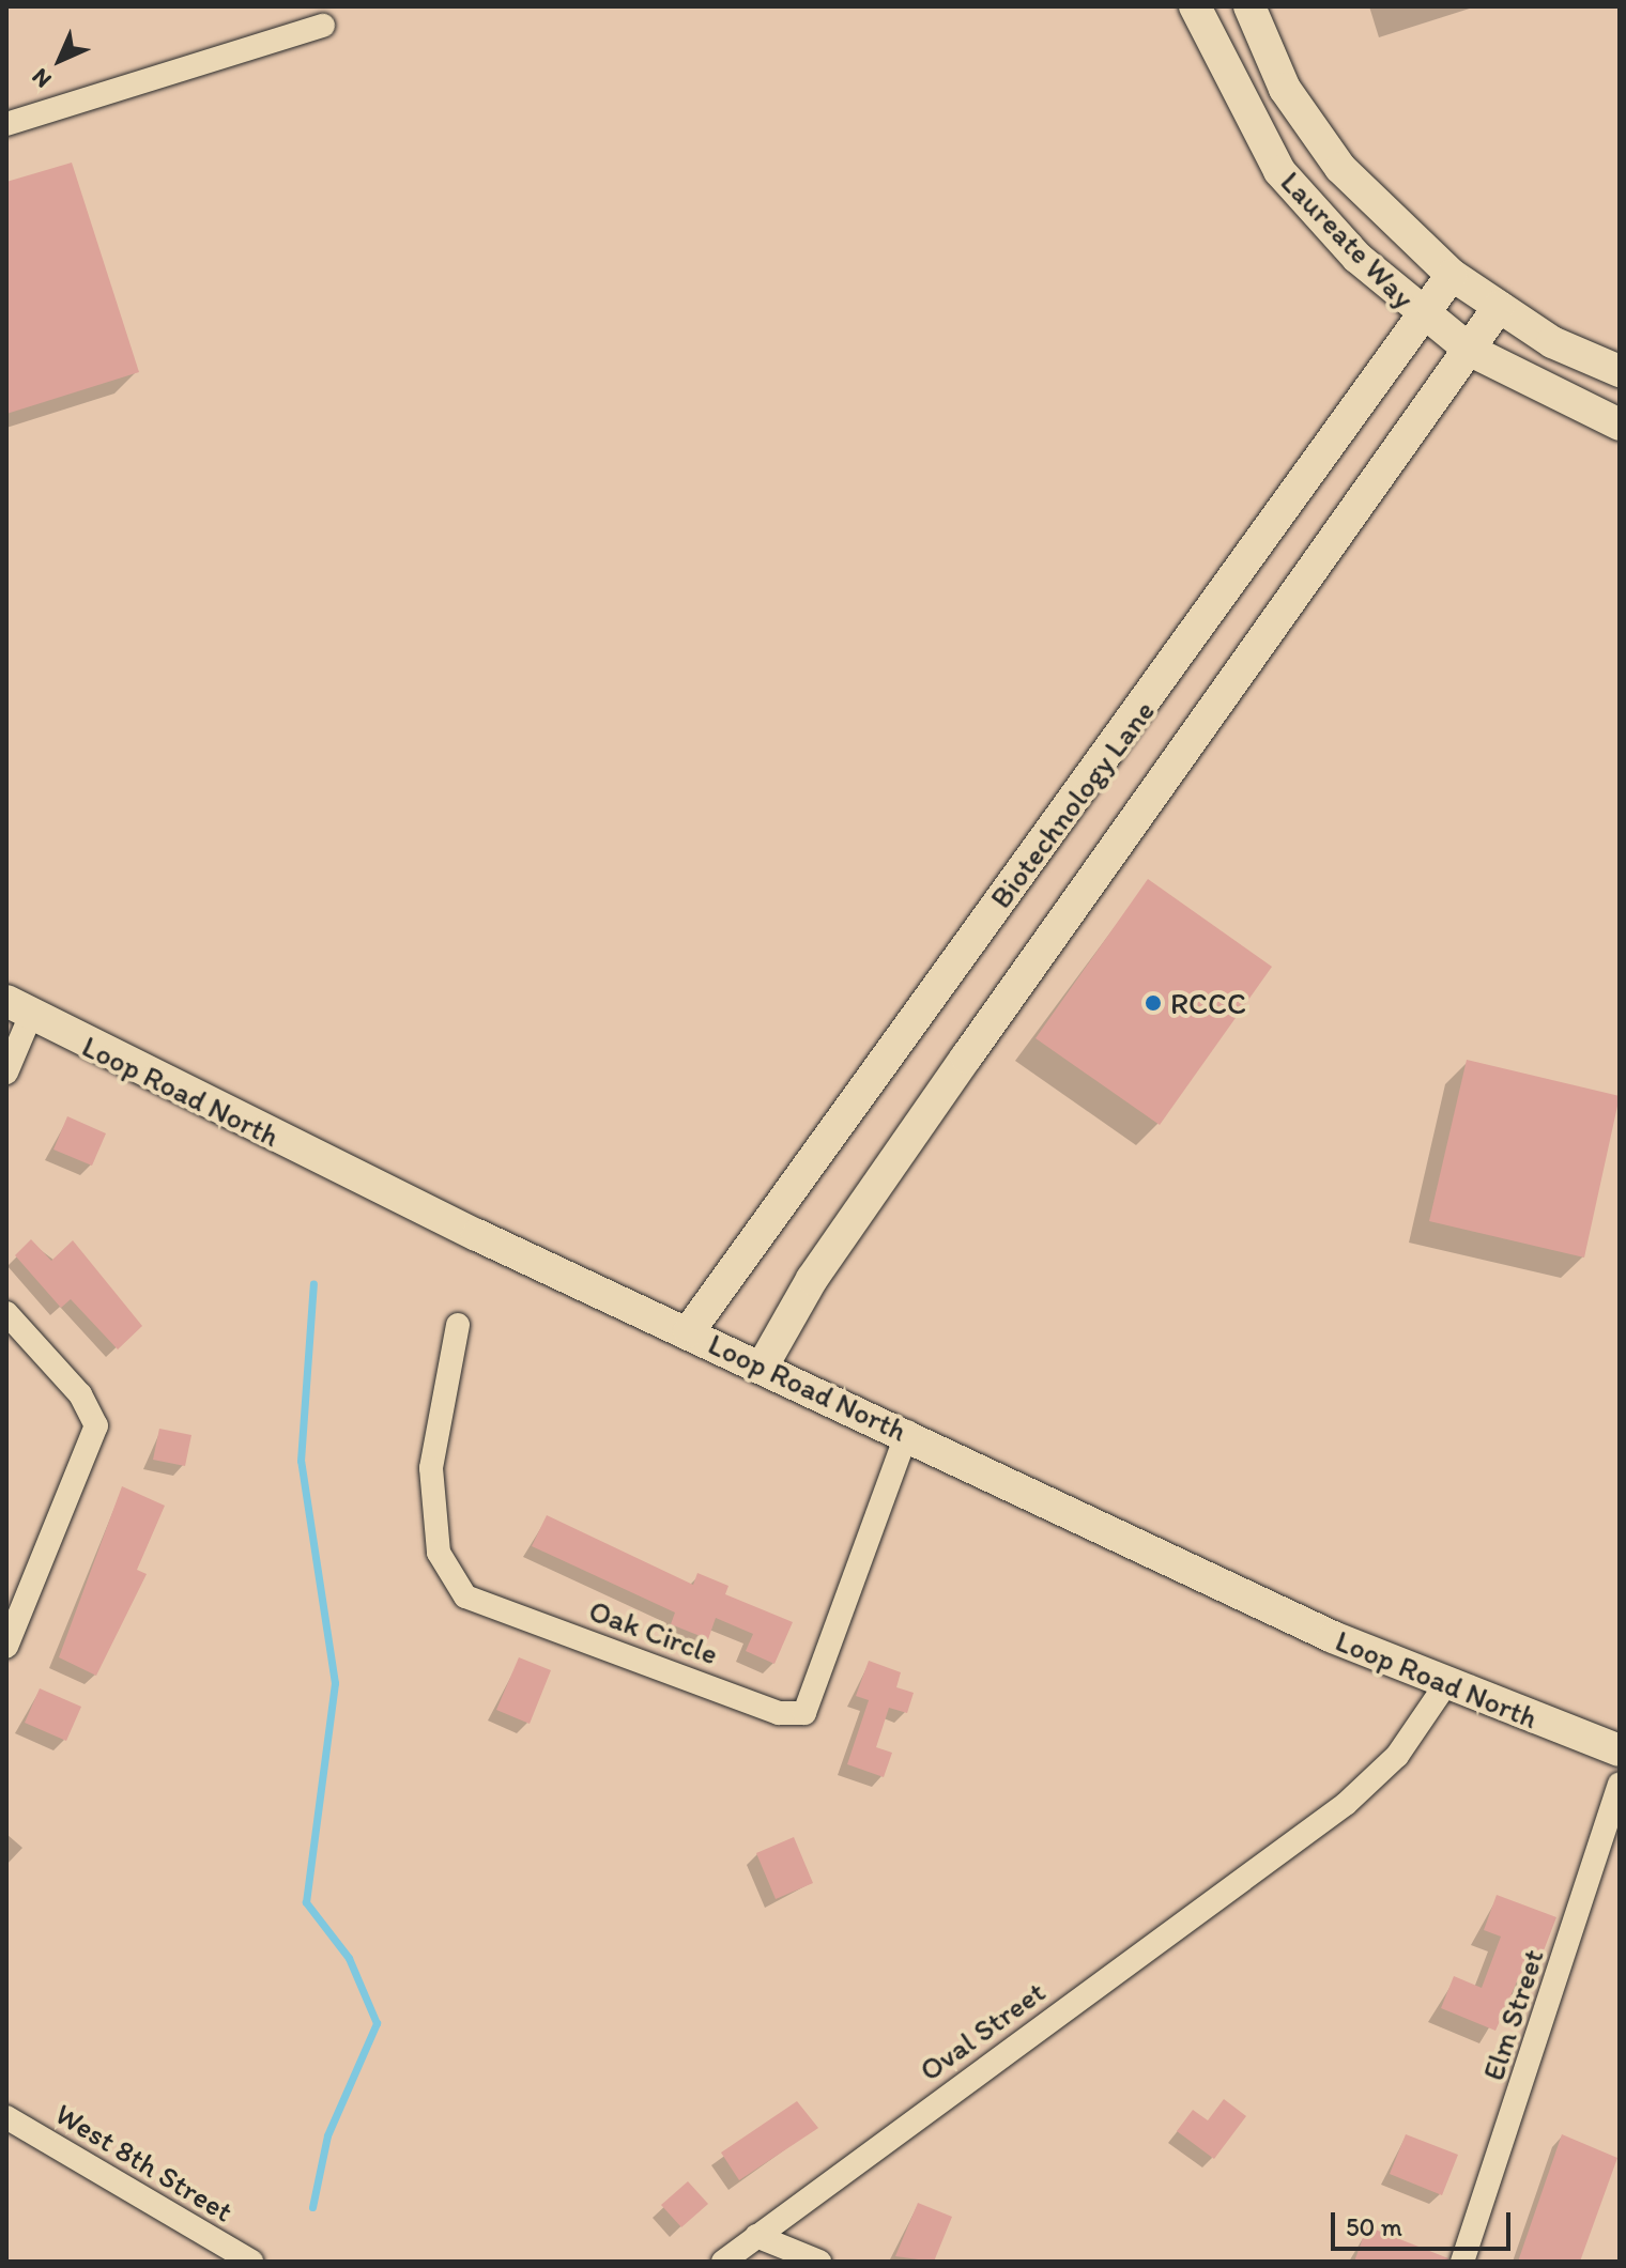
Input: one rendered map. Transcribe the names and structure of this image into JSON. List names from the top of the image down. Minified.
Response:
{"streets":{"street":["Laureate Way","Biotechnology Lane","Loop Road North","Oak Circle","Elm Street","Oval Street","West 8th Street"]},"crossings":[["Laureate Way","Biotechnology Lane"],["Biotechnology Lane","Loop Road North"],["Loop Road North","Oak Circle"],["Loop Road North","Oval Street"]],"places":["RCCC"],"scale_bar":"50 m","north":"bottom left"}
